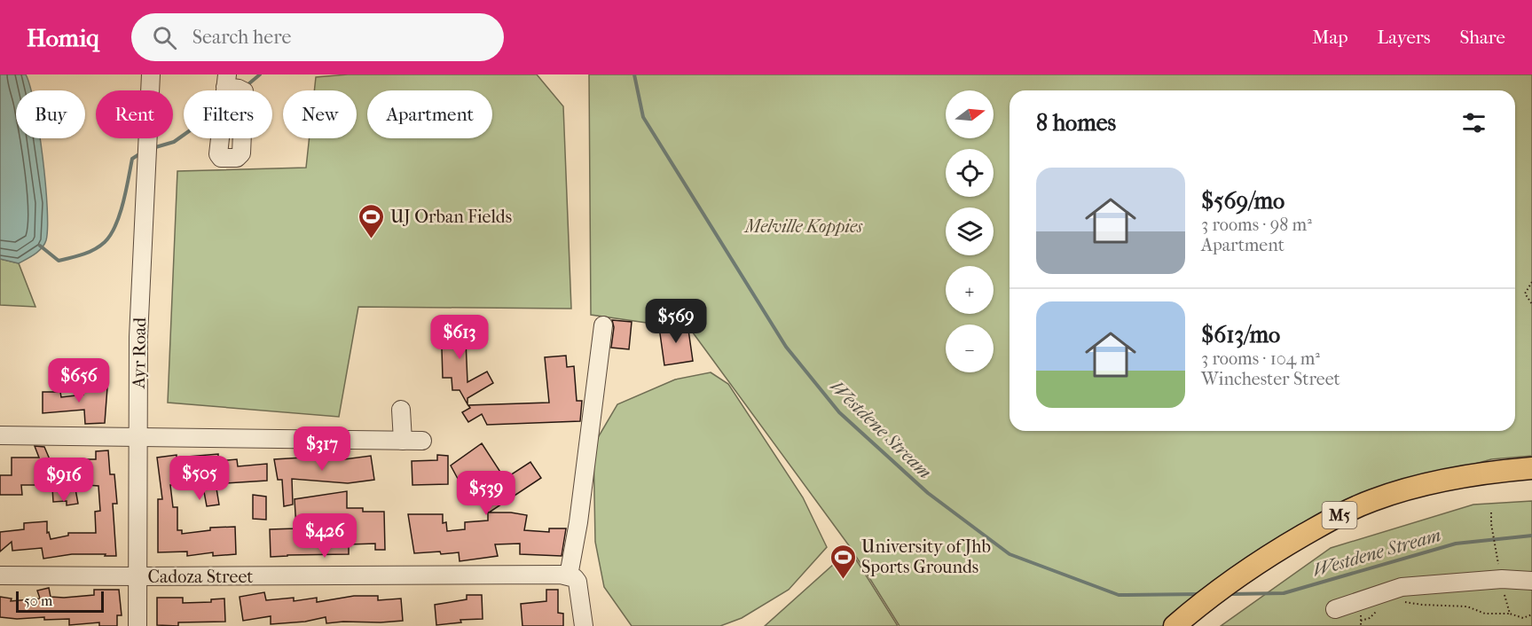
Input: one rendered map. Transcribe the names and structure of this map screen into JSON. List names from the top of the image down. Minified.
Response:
{"streets":{"main road":["M5"],"street":["Ayr Road","Cadoza Street"]},"crossings":[["Ayr Road","Cadoza Street"]],"water":["Westdene Stream"],"parks":["Melville Koppies"],"places":{"sports":["UJ Orban Fields","University of Jhb Sports Grounds"]},"scale_bar":"50 m","north":"right","page":{"header":"Homiq","search":"Search here","nav":["Map","Layers","Share"],"map_buttons":["+","−"],"chip":["Buy","Rent","Filters","New","Apartment"],"heading":"8 homes","list":[{"name":"$569/mo","note":"3 rooms · 98 m² · Apartment"},{"name":"$613/mo","note":"3 rooms · 104 m² · Winchester Street"}],"price":["$569","$613","$656","$317","$505","$916","$539","$426"],"scale":"50 m"}}
